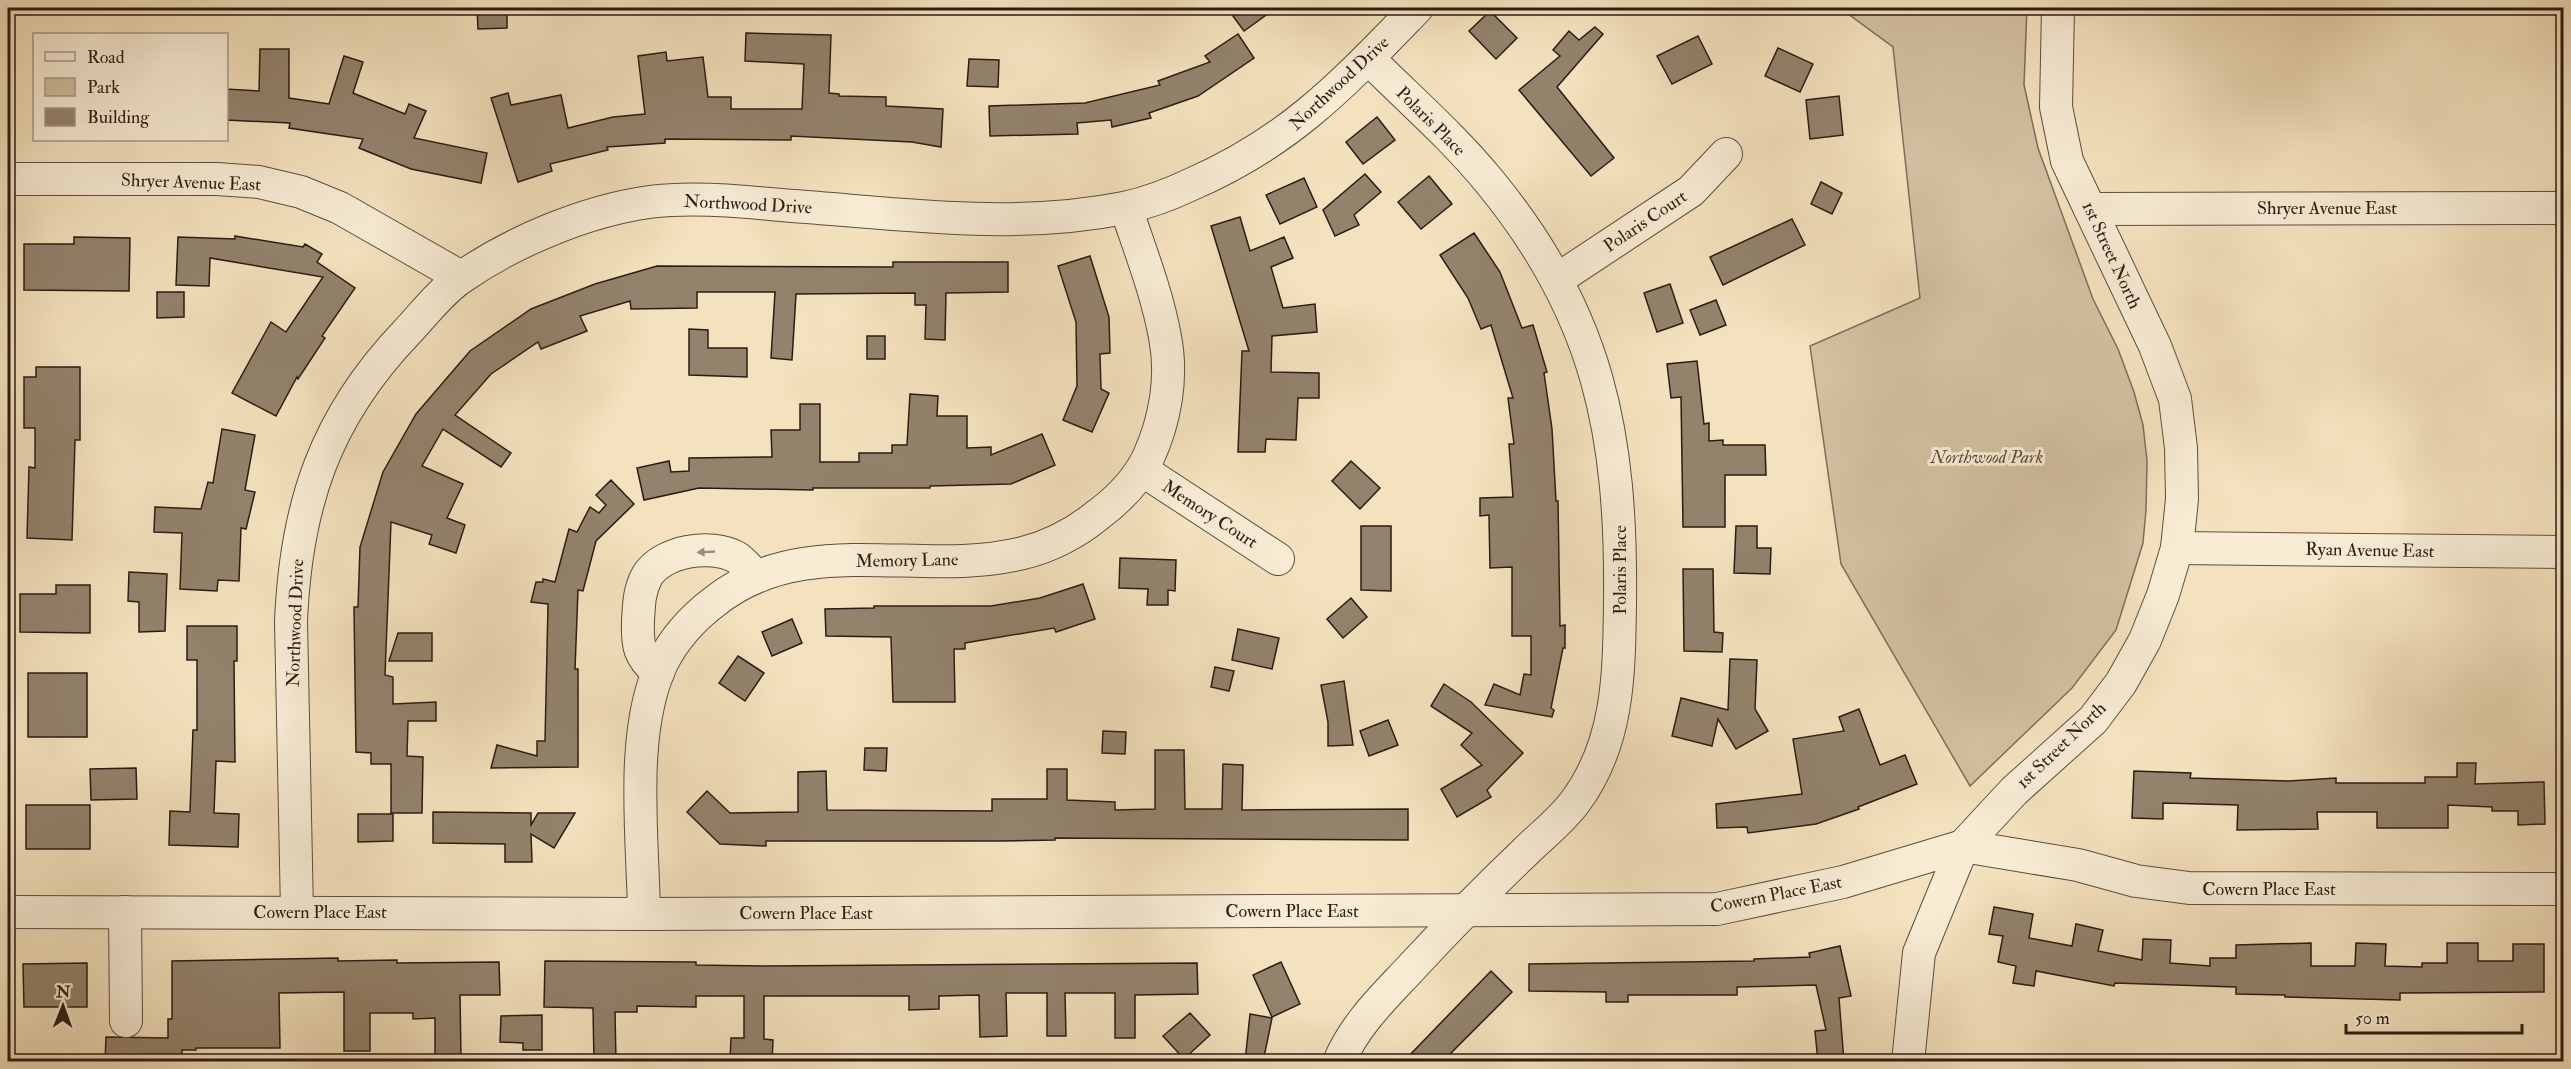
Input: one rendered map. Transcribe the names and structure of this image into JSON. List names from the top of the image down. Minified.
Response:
{"streets":{"street":["Northwood Drive","Polaris Place","Shryer Avenue East","Polaris Court","1st Street North","Memory Court","Ryan Avenue East","Memory Lane","Cowern Place East"]},"crossings":[["Northwood Drive","Polaris Place"],["Northwood Drive","Shryer Avenue East"],["Northwood Drive","Memory Lane"],["Northwood Drive","Cowern Place East"],["Polaris Place","Polaris Court"],["Polaris Place","Cowern Place East"],["Shryer Avenue East","1st Street North"],["1st Street North","Ryan Avenue East"],["1st Street North","Cowern Place East"],["Memory Court","Memory Lane"],["Memory Lane","Cowern Place East"]],"parks":["Northwood Park"],"legend":["Road","Park","Building"],"scale_bar":"50 m","north":"top"}
